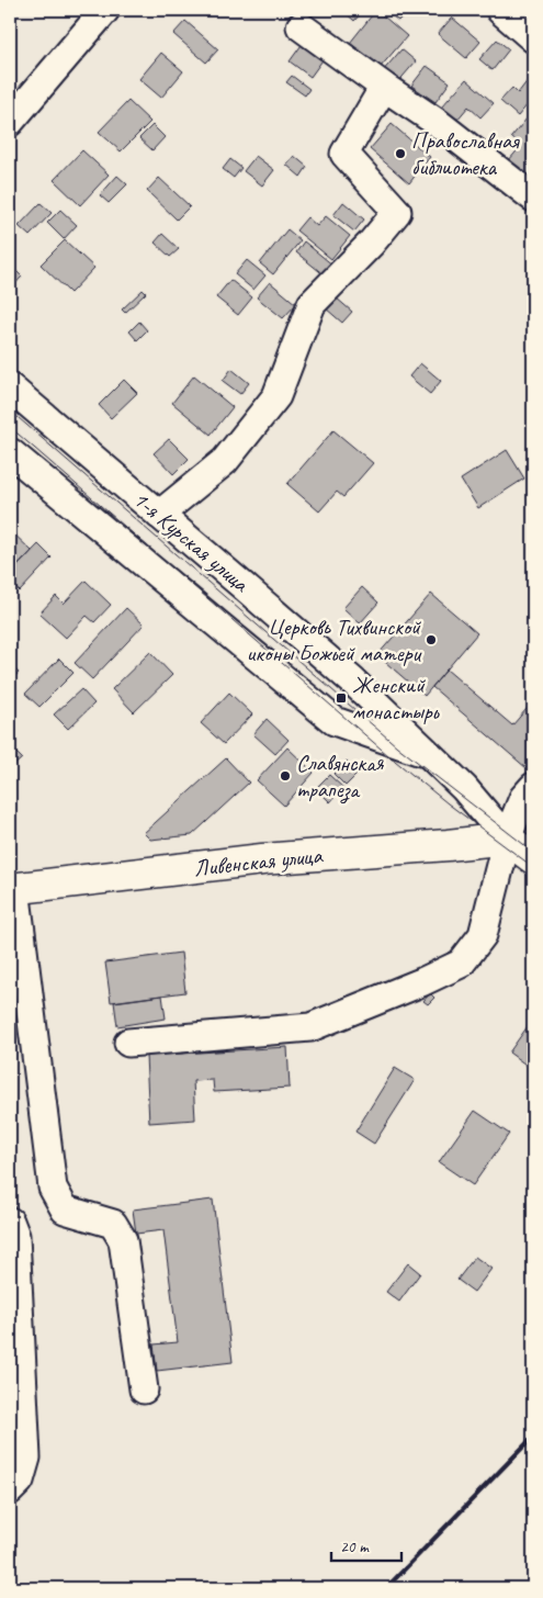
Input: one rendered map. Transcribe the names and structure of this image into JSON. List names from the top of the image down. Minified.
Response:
{"streets":{"main road":["1-я Курская улица","Ливенская улица"]},"crossings":[["1-я Курская улица","Ливенская улица"]],"places":{"other":["Православная библиотека","Церковь Тихвинской иконы Божьей матери","Славянская трапеза"],"transit":["Женский монастырь"]},"scale_bar":"20 m"}
